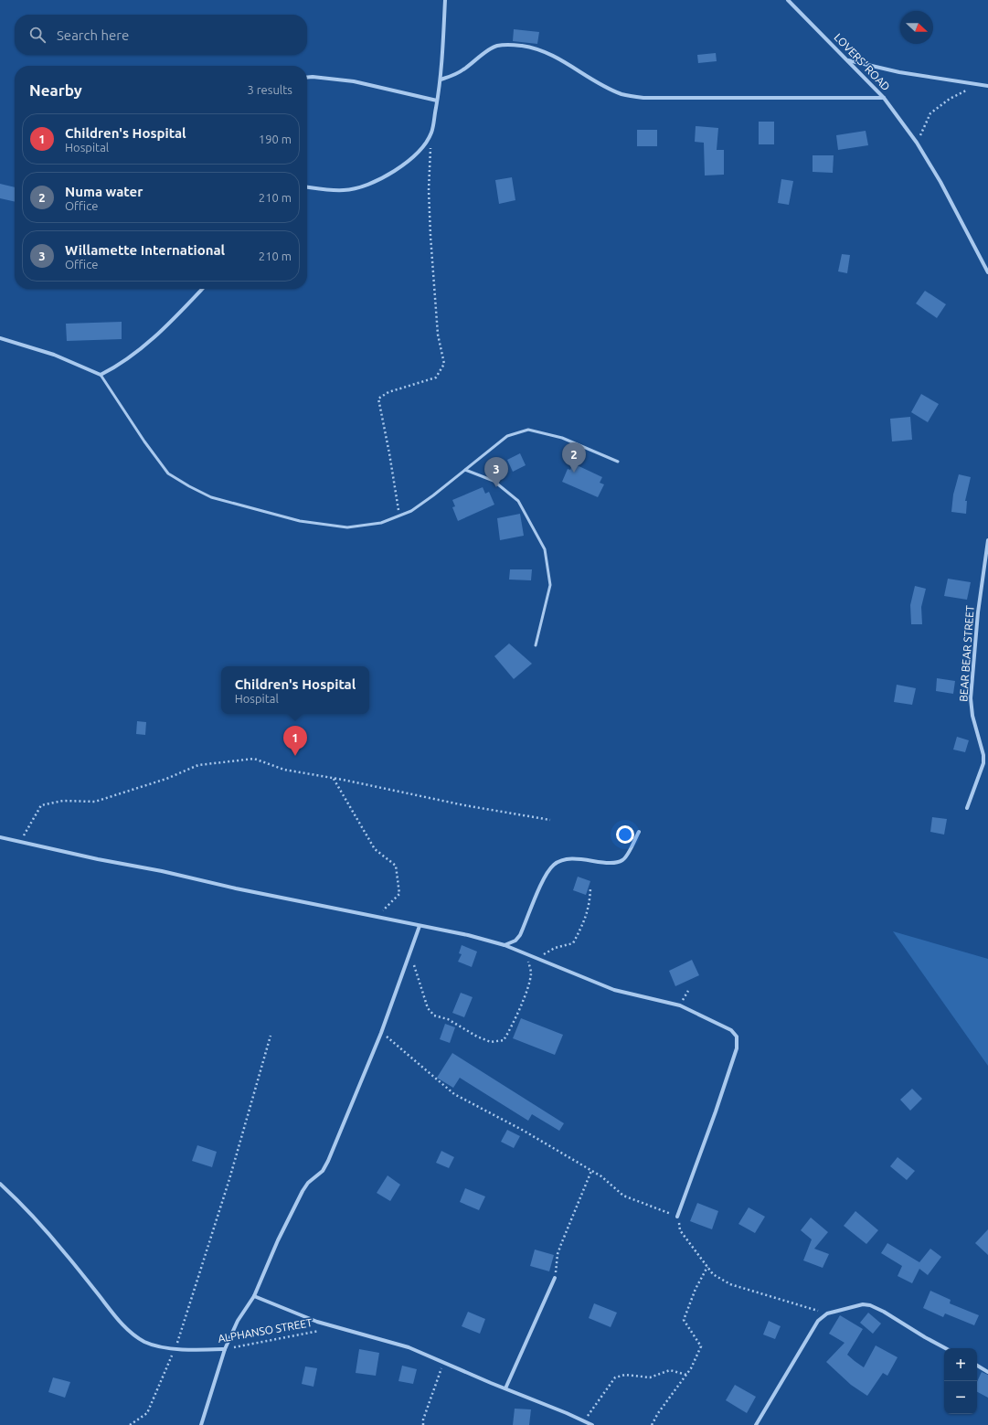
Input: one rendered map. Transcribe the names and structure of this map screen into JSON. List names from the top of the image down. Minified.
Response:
{"streets":{"street":["LOVERS' ROAD","BEAR BEAR STREET","ALPHANSO STREET"]},"north":"right","page":{"search":"Search here","heading":["Nearby","3 results"],"list":[{"mark":"1","name":"Children's Hospital","note":"Hospital","value":"190 m"},{"mark":"2","name":"Numa water","note":"Office","value":"210 m"},{"mark":"3","name":"Willamette International","note":"Office","value":"210 m"}],"pins":["2","3","1"],"popup":["Children's Hospital","Hospital"],"map_buttons":["+","−"]}}
